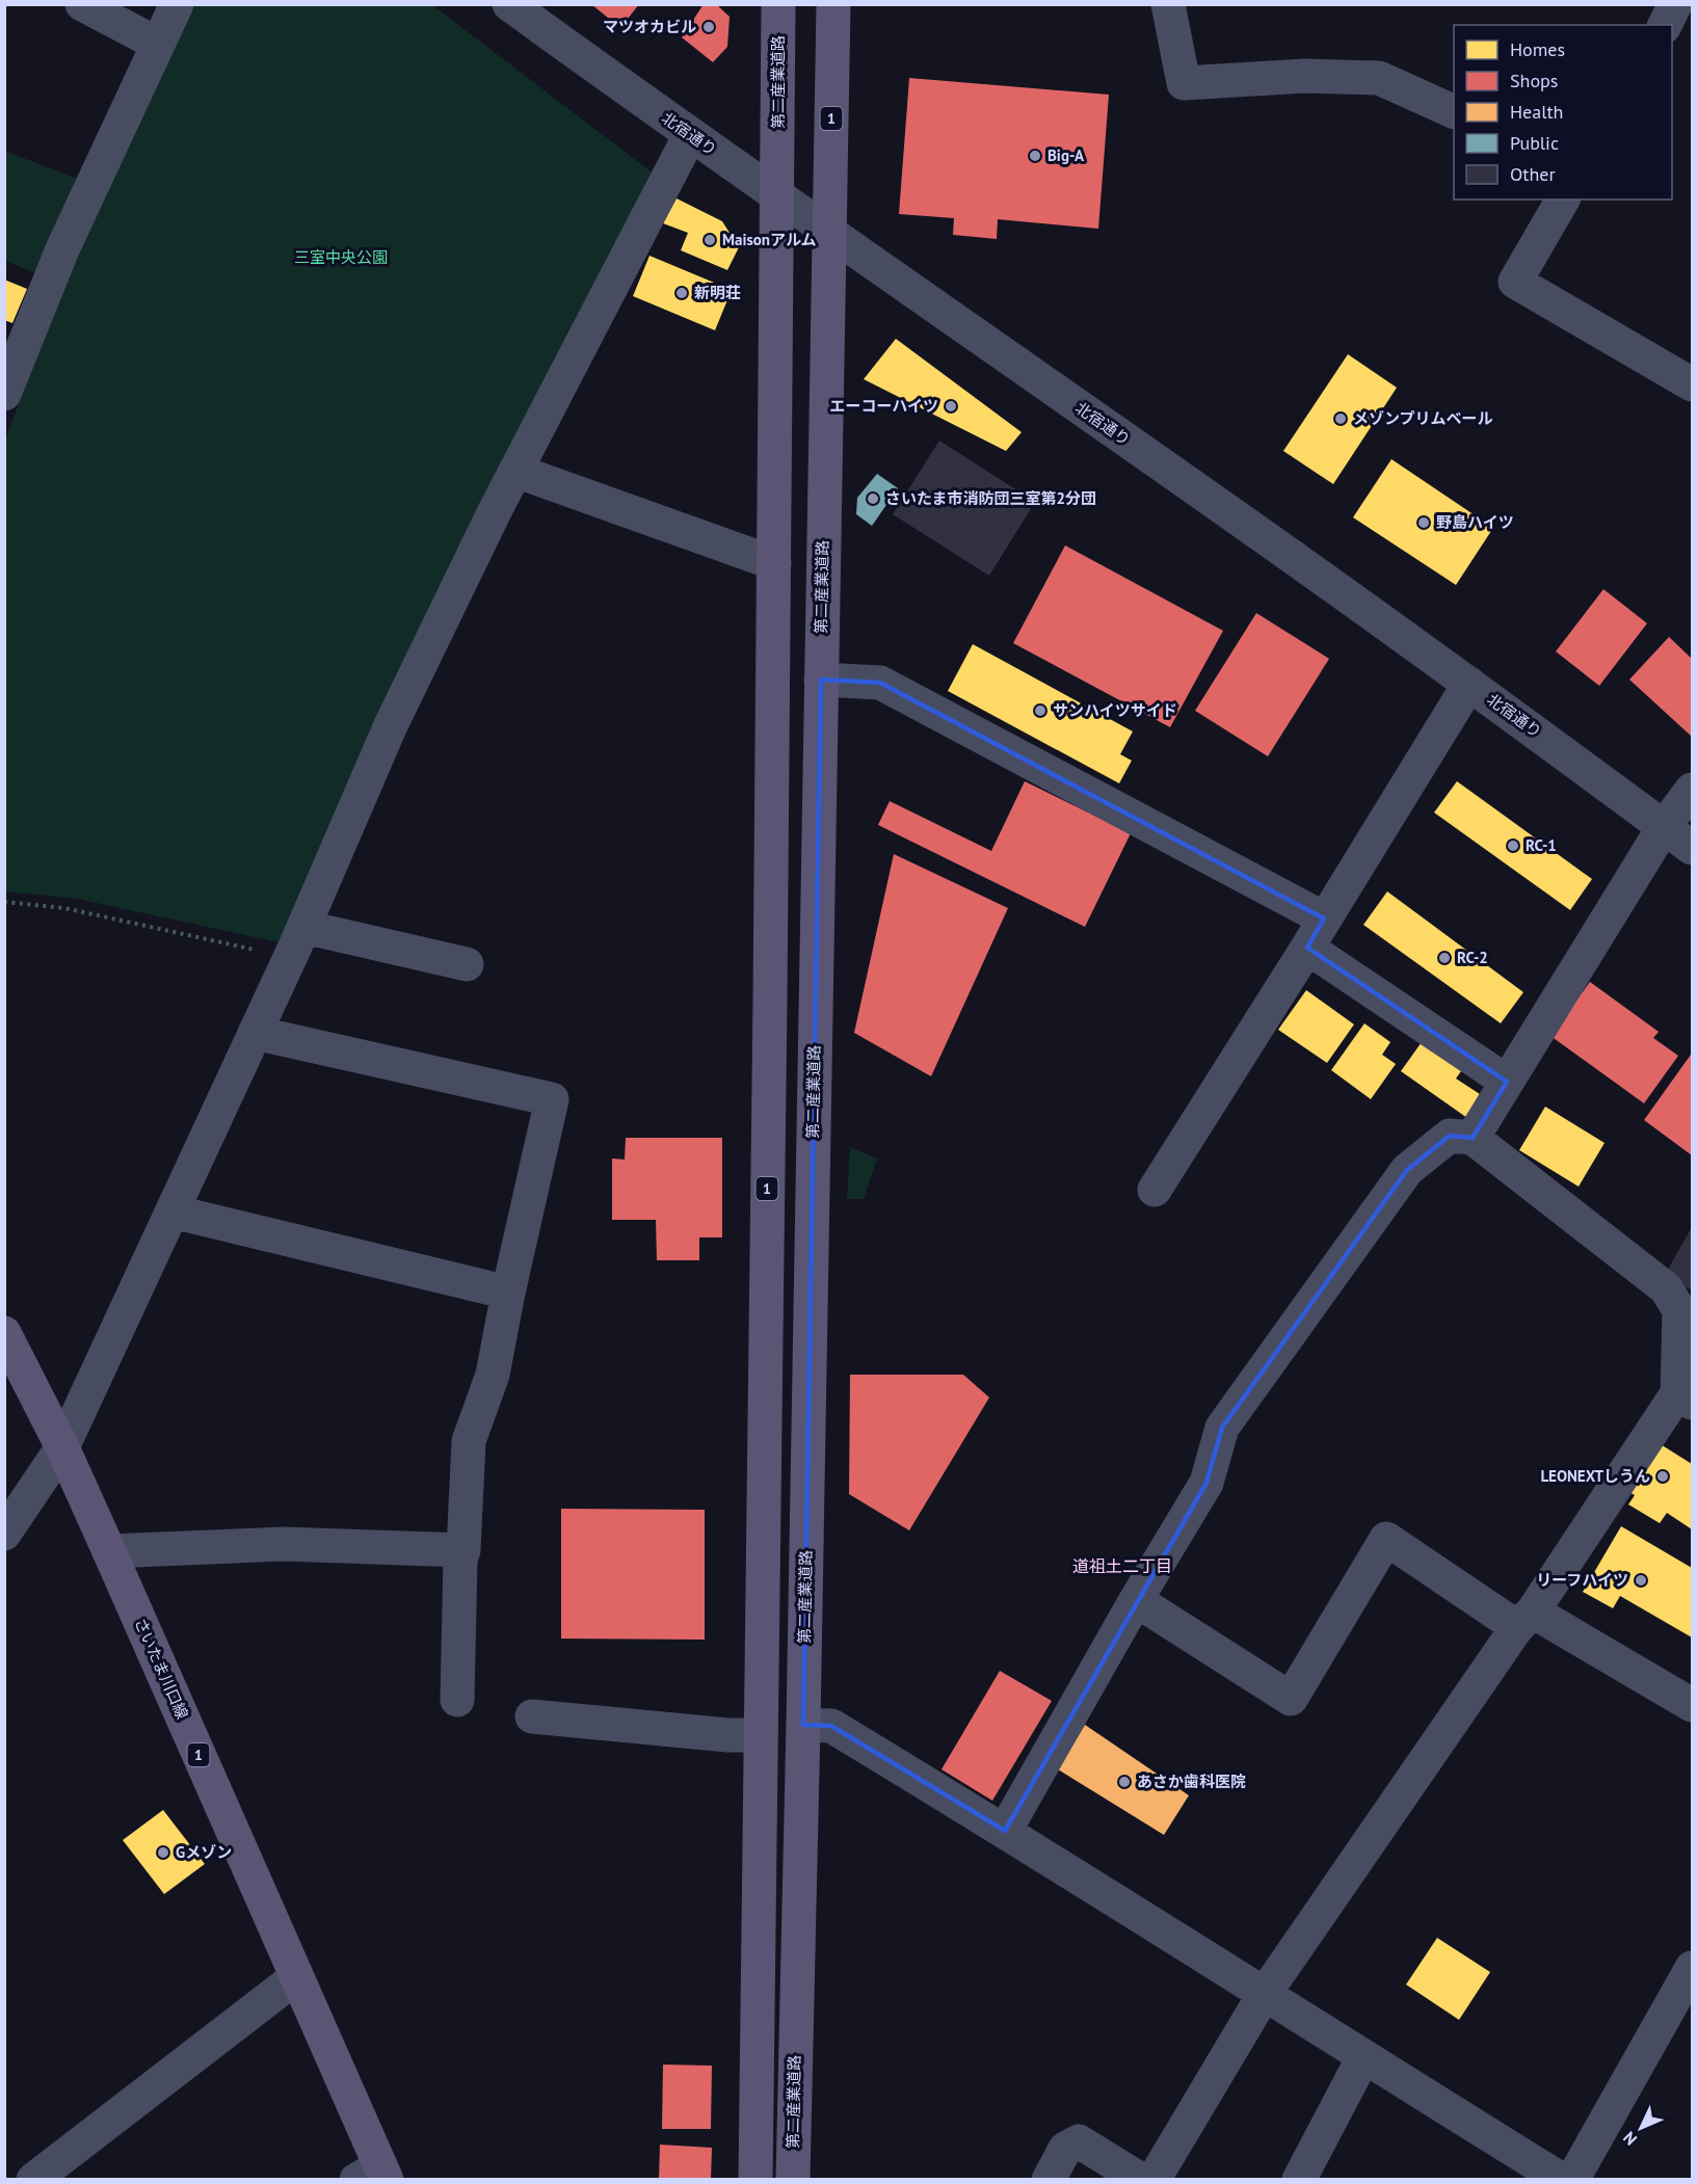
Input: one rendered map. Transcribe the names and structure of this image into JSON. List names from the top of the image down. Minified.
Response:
{"streets":{"main road":["第二産業道路","1","さいたま川口線"],"street":["北宿通り"]},"crossings":[["第二産業道路","北宿通り"]],"districts":["道祖土二丁目"],"parks":["三室中央公園"],"places":["マツオカビル","Big-A","Maisonアルム","新明荘","エーコーハイツ","メゾンプリムベール","さいたま市消防団三室第2分団","野島ハイツ","サンハイツサイド","RC-1","RC-2","LEONEXTしうん","リーフハイツ","あさか歯科医院","Gメゾン"],"legend":["Homes","Shops","Health","Public","Other"],"north":"bottom left"}
